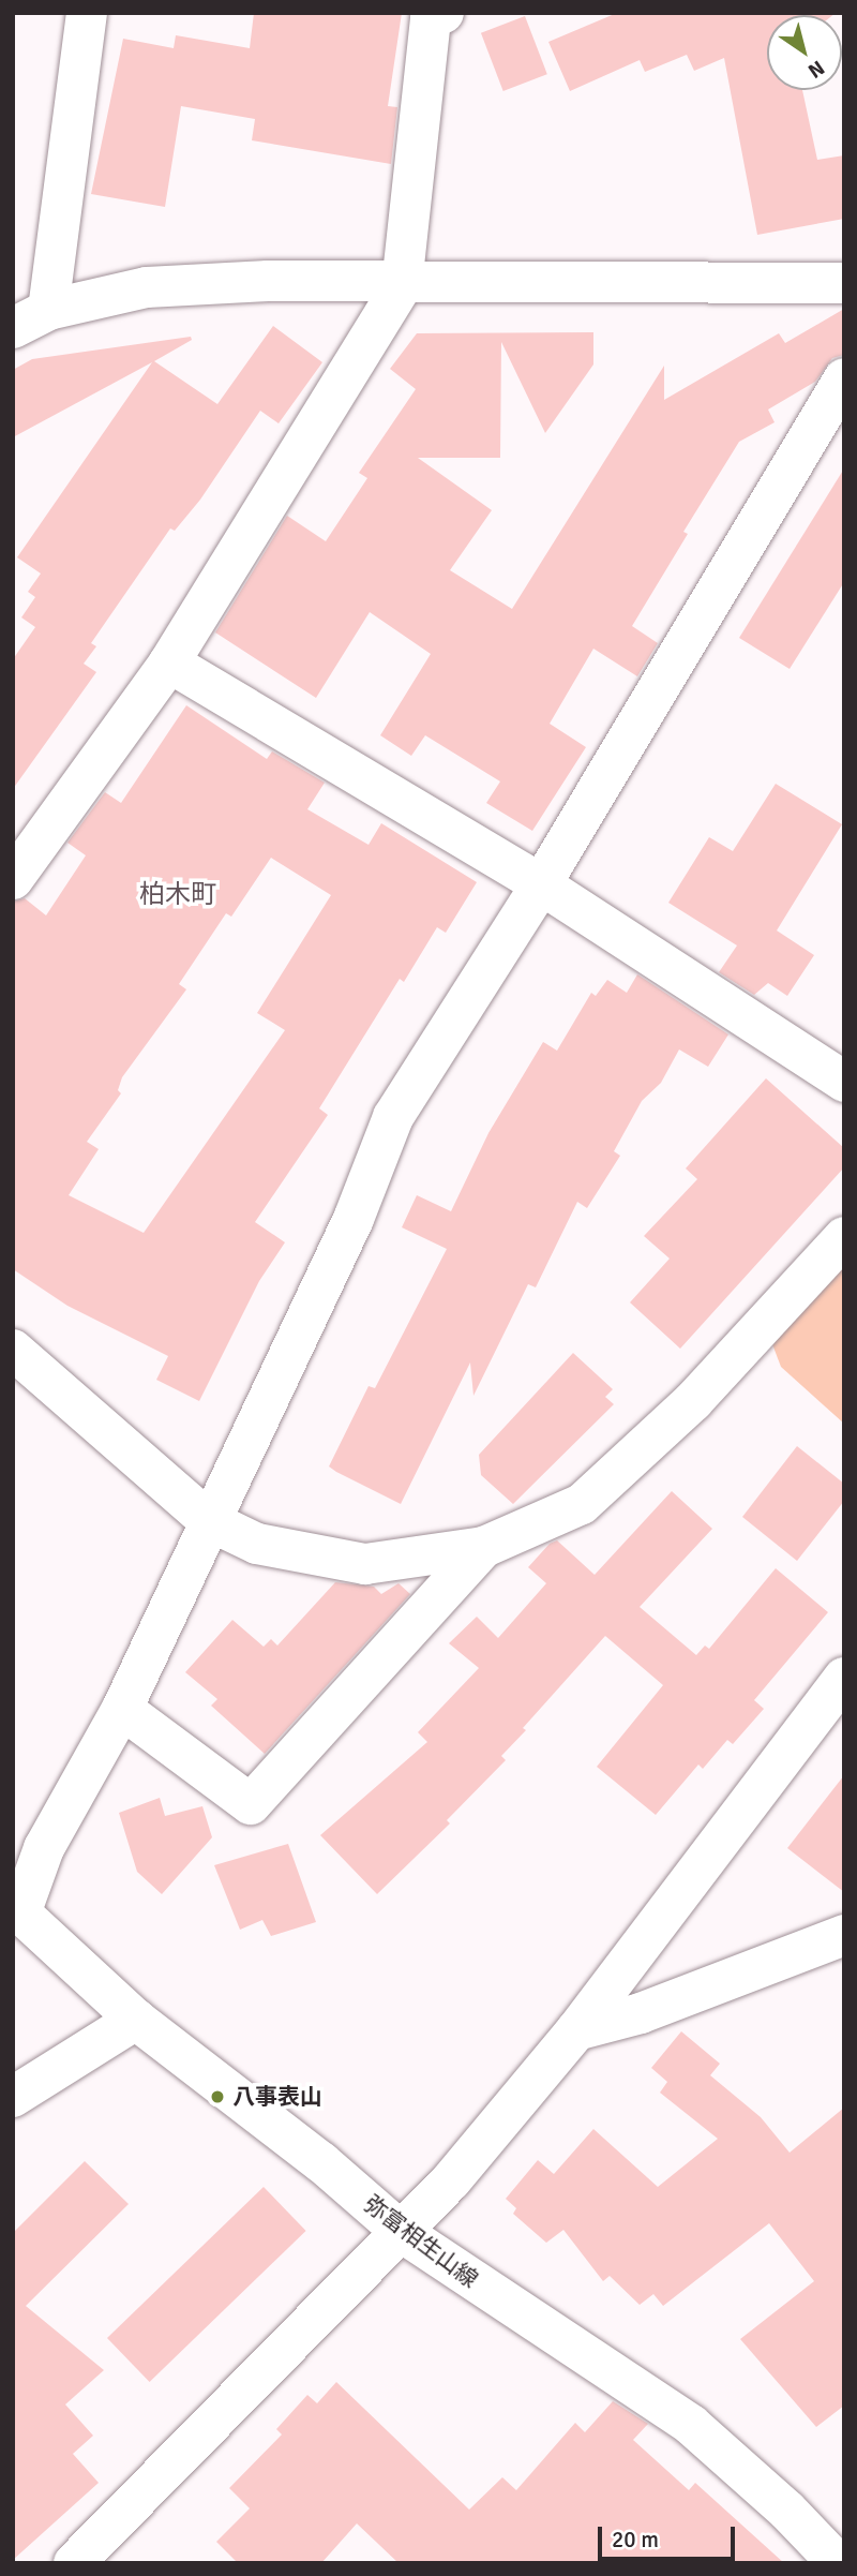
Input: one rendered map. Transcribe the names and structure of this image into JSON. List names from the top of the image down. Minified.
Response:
{"streets":{"street":["弥富相生山線"]},"districts":["柏木町"],"places":["八事表山"],"scale_bar":"20 m","north":"bottom right"}
